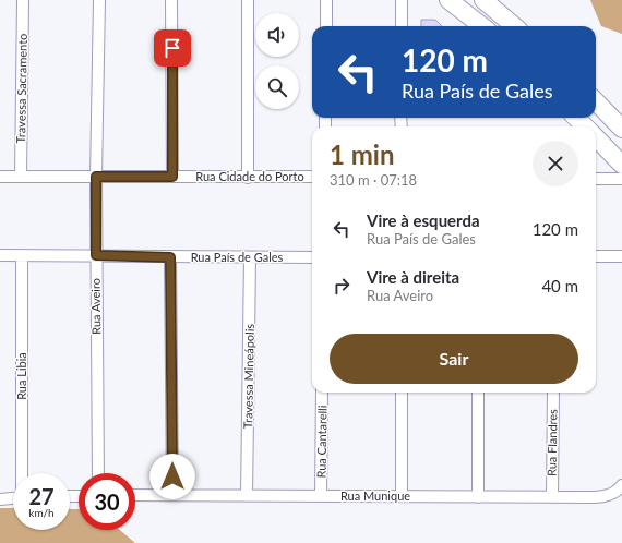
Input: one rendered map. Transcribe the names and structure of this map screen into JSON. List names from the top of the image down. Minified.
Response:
{"streets":{"street":["Travessa Sacramento","Rua Cidade do Porto","Rua País de Gales","Rua Aveiro","Rua Libia","Travessa Mineápolis","Rua Cantarelli","Rua Flandres","Rua Munique"]},"crossings":[["Travessa Sacramento","Rua Cidade do Porto"],["Rua Cidade do Porto","Rua Aveiro"],["Rua País de Gales","Rua Aveiro"],["Rua País de Gales","Rua Libia"],["Rua País de Gales","Travessa Mineápolis"],["Travessa Mineápolis","Rua Munique"],["Rua Cantarelli","Rua Munique"],["Rua Flandres","Rua Munique"]],"page":{"turn":["120 m","Rua País de Gales"],"heading":["1 min","310 m · 07:18"],"list":[{"name":"Vire à esquerda","note":"Rua País de Gales","value":"120 m"},{"name":"Vire à direita","note":"Rua Aveiro","value":"40 m"}],"buttons":"Sair","speed":"27 km/h","limit":"30"}}
